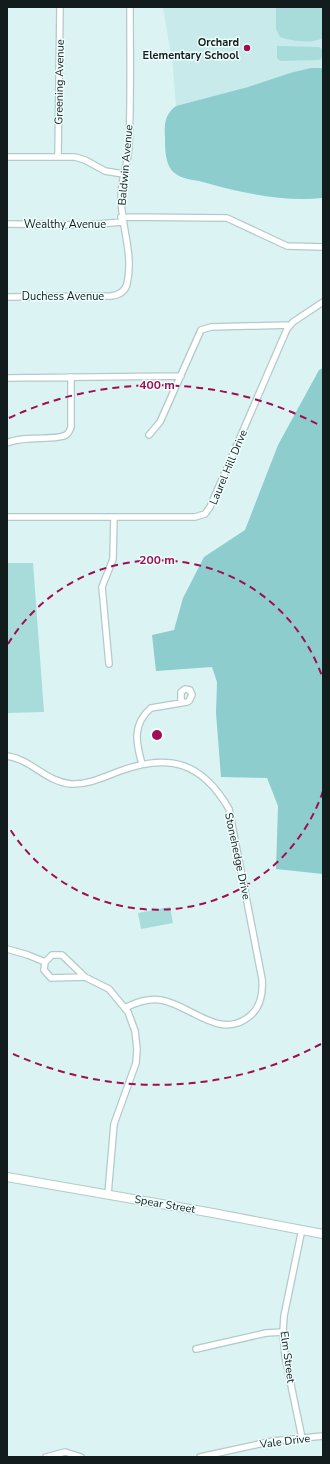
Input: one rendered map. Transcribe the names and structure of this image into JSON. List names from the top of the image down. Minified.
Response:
{"streets":{"main road":["Spear Street"],"street":["Greening Avenue","Baldwin Avenue","Wealthy Avenue","Duchess Avenue","Laurel Hill Drive","Stonehedge Drive","Elm Street","Vale Drive"]},"crossings":[["Baldwin Avenue","Wealthy Avenue"],["Baldwin Avenue","Duchess Avenue"],["Spear Street","Elm Street"],["Elm Street","Vale Drive"]],"places":["Orchard Elementary School"],"rings":["400 m","200 m"]}
